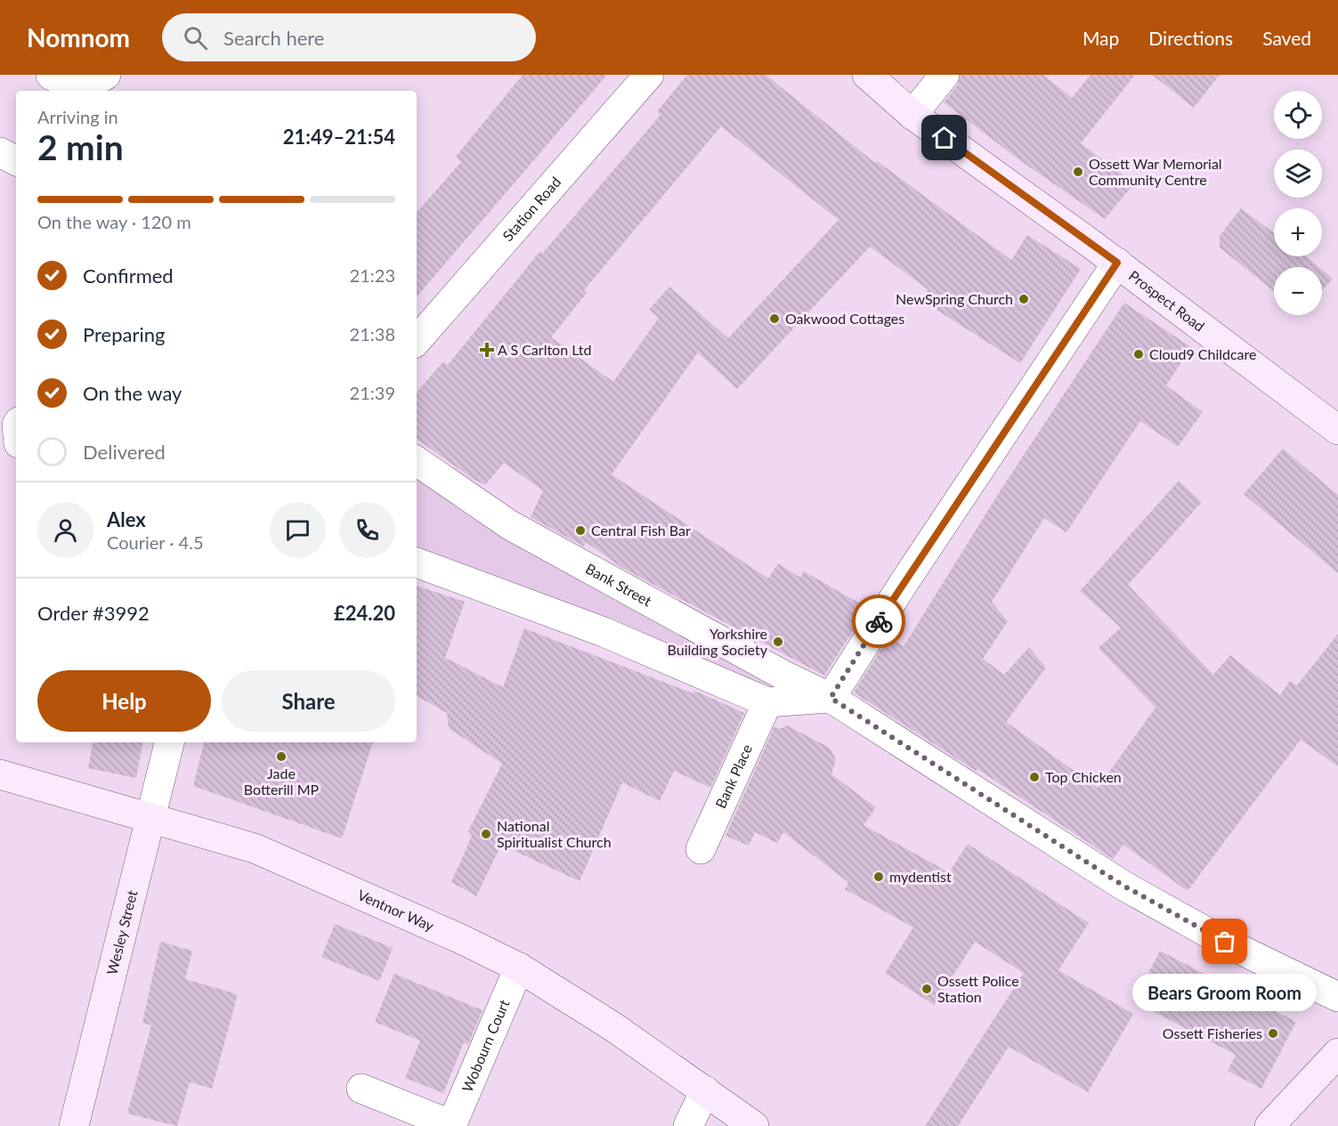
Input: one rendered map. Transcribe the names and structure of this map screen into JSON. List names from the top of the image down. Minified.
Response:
{"streets":{"street":["Station Road","Prospect Road","Bank Street","Bank Place","Ventnor Way","Wesley Street","Wobourn Court"]},"crossings":[["Ventnor Way","Wesley Street"],["Ventnor Way","Wobourn Court"]],"places":{"other":["Ossett War Memorial Community Centre","NewSpring Church","Oakwood Cottages","Cloud9 Childcare","Central Fish Bar","Yorkshire Building Society","Jade Botterill MP","Top Chicken","National Spiritualist Church","mydentist","Bears Groom Room","Ossett Police Station","Ossett Fisheries"],"health":["A S Carlton Ltd"]},"page":{"header":"Nomnom","search":"Search here","nav":["Map","Directions","Saved"],"map_buttons":["+","−"],"heading":["2 min","Arriving in","21:49–21:54"],"panel":["Alex","Courier · 4.5","Order #3992","£24.20"],"bar":"On the way · 120 m","list":[["Confirmed","21:23"],["Preparing","21:38"],["On the way","21:39"],"Delivered"],"buttons":["Help","Share"],"bubble":"Bears Groom Room"}}
